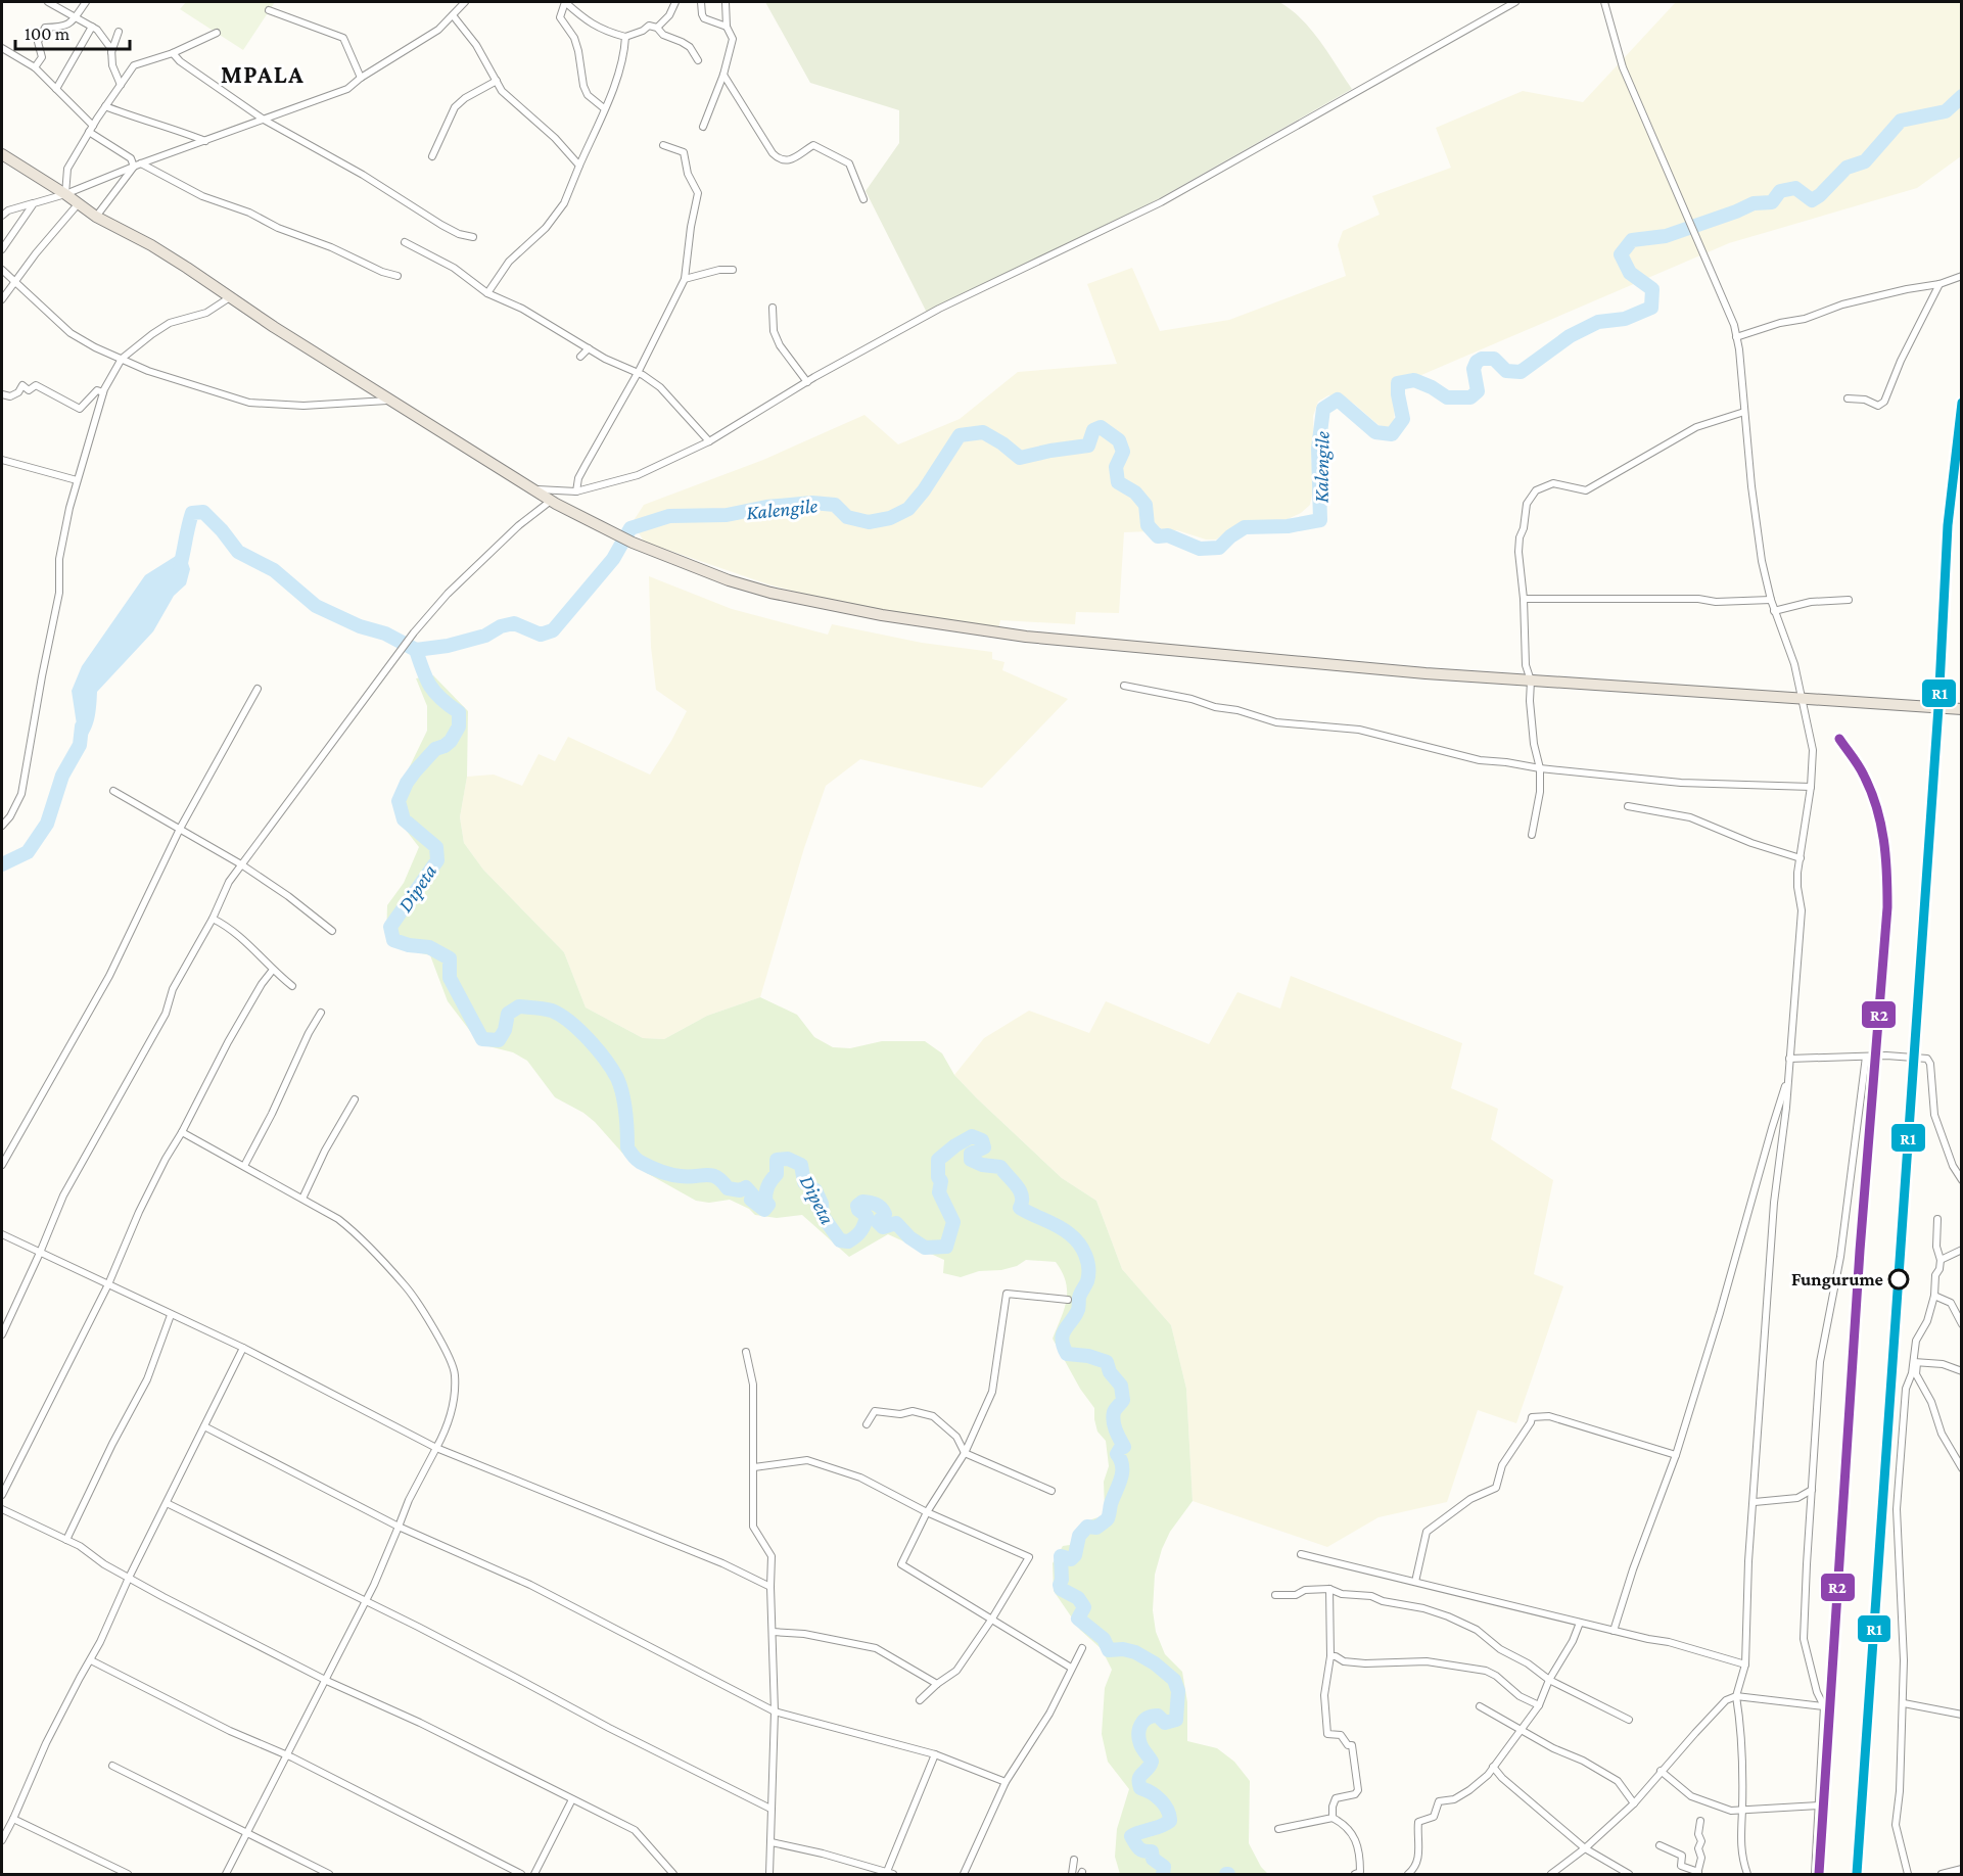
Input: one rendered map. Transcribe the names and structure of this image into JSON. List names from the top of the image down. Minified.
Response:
{"districts":["MPALA"],"water":["Kalengile","Dipeta"],"places":["Fungurume"],"lines":["transit line R1","transit line R2"],"scale_bar":"100 m"}
